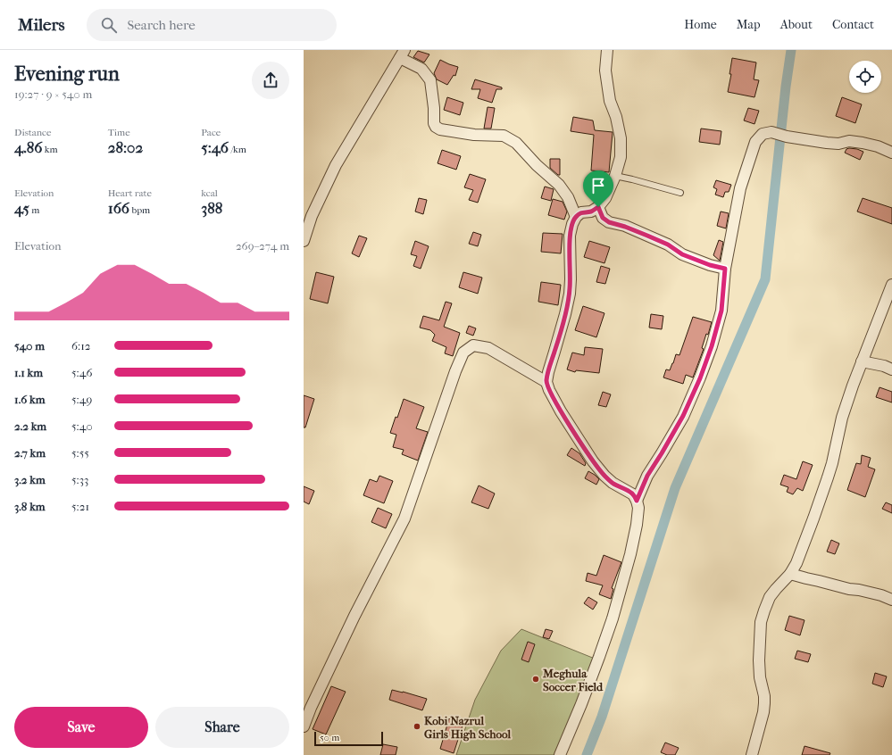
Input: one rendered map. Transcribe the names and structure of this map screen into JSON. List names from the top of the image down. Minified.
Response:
{"places":["Meghula Soccer Field","Kobi Nazrul Girls High School"],"scale_bar":"50 m","page":{"header":"Milers","search":"Search here","nav":["Home","Map","About","Contact"],"heading":["Evening run","19:27 · 9 × 540 m"],"stats":[["Distance","4.86 km"],["Time","28:02"],["Pace","5:46 /km"],["Elevation","45 m"],["Heart rate","166 bpm"],["kcal","388"]],"chart":["Elevation","269–274 m"],"list":[{"name":"540 m","note":"6:12"},{"name":"1.1 km","note":"5:46"},{"name":"1.6 km","note":"5:49"},{"name":"2.2 km","note":"5:40"},{"name":"2.7 km","note":"5:55"},{"name":"3.2 km","note":"5:33"},{"name":"3.8 km","note":"5:21"}],"buttons":["Save","Share"],"scale":"50 m"}}
